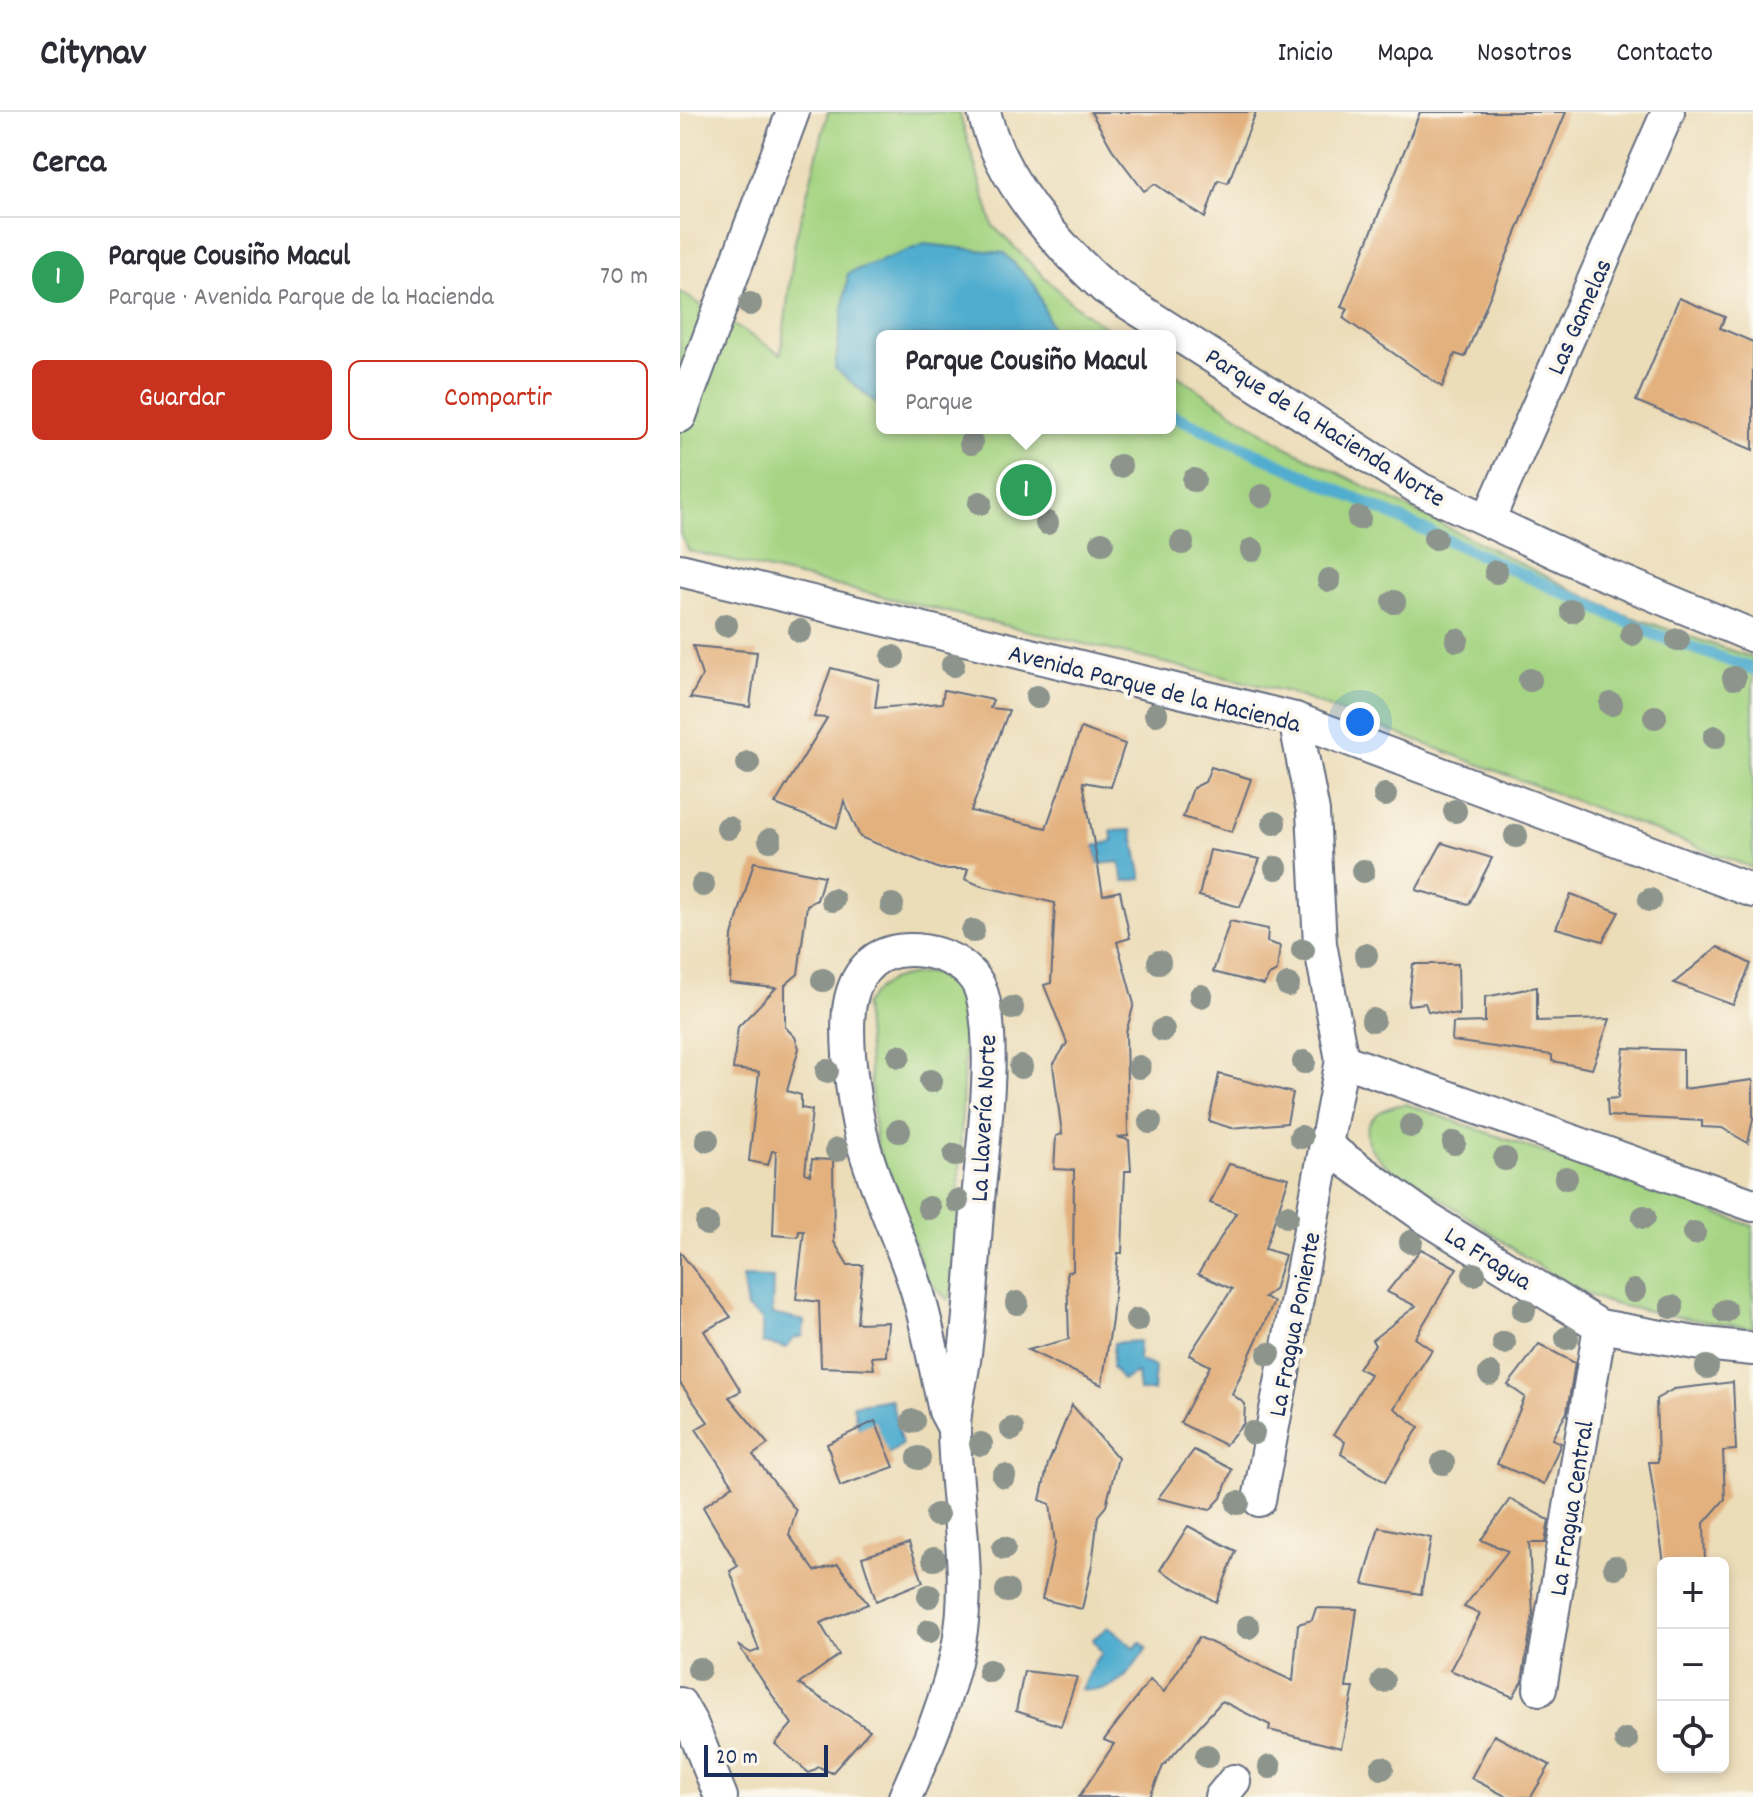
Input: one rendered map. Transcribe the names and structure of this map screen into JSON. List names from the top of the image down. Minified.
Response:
{"streets":{"street":["Las Gamelas","Parque de la Hacienda Norte","Avenida Parque de la Hacienda","La Llavería Norte","La Fragua","La Fragua Poniente","La Fragua Central"]},"crossings":[["Las Gamelas","Parque de la Hacienda Norte"],["La Fragua","La Fragua Poniente"],["La Fragua","La Fragua Central"]],"scale_bar":"20 m","page":{"header":"Citynav","nav":["Inicio","Mapa","Nosotros","Contacto"],"heading":"Cerca","list":[{"mark":"1","name":"Parque Cousiño Macul","note":"Parque · Avenida Parque de la Hacienda","value":"70 m"}],"popup":["Parque Cousiño Macul","Parque"],"buttons":["Guardar","Compartir"],"pins":"1","map_buttons":["+","−"],"scale":"20 m"}}
